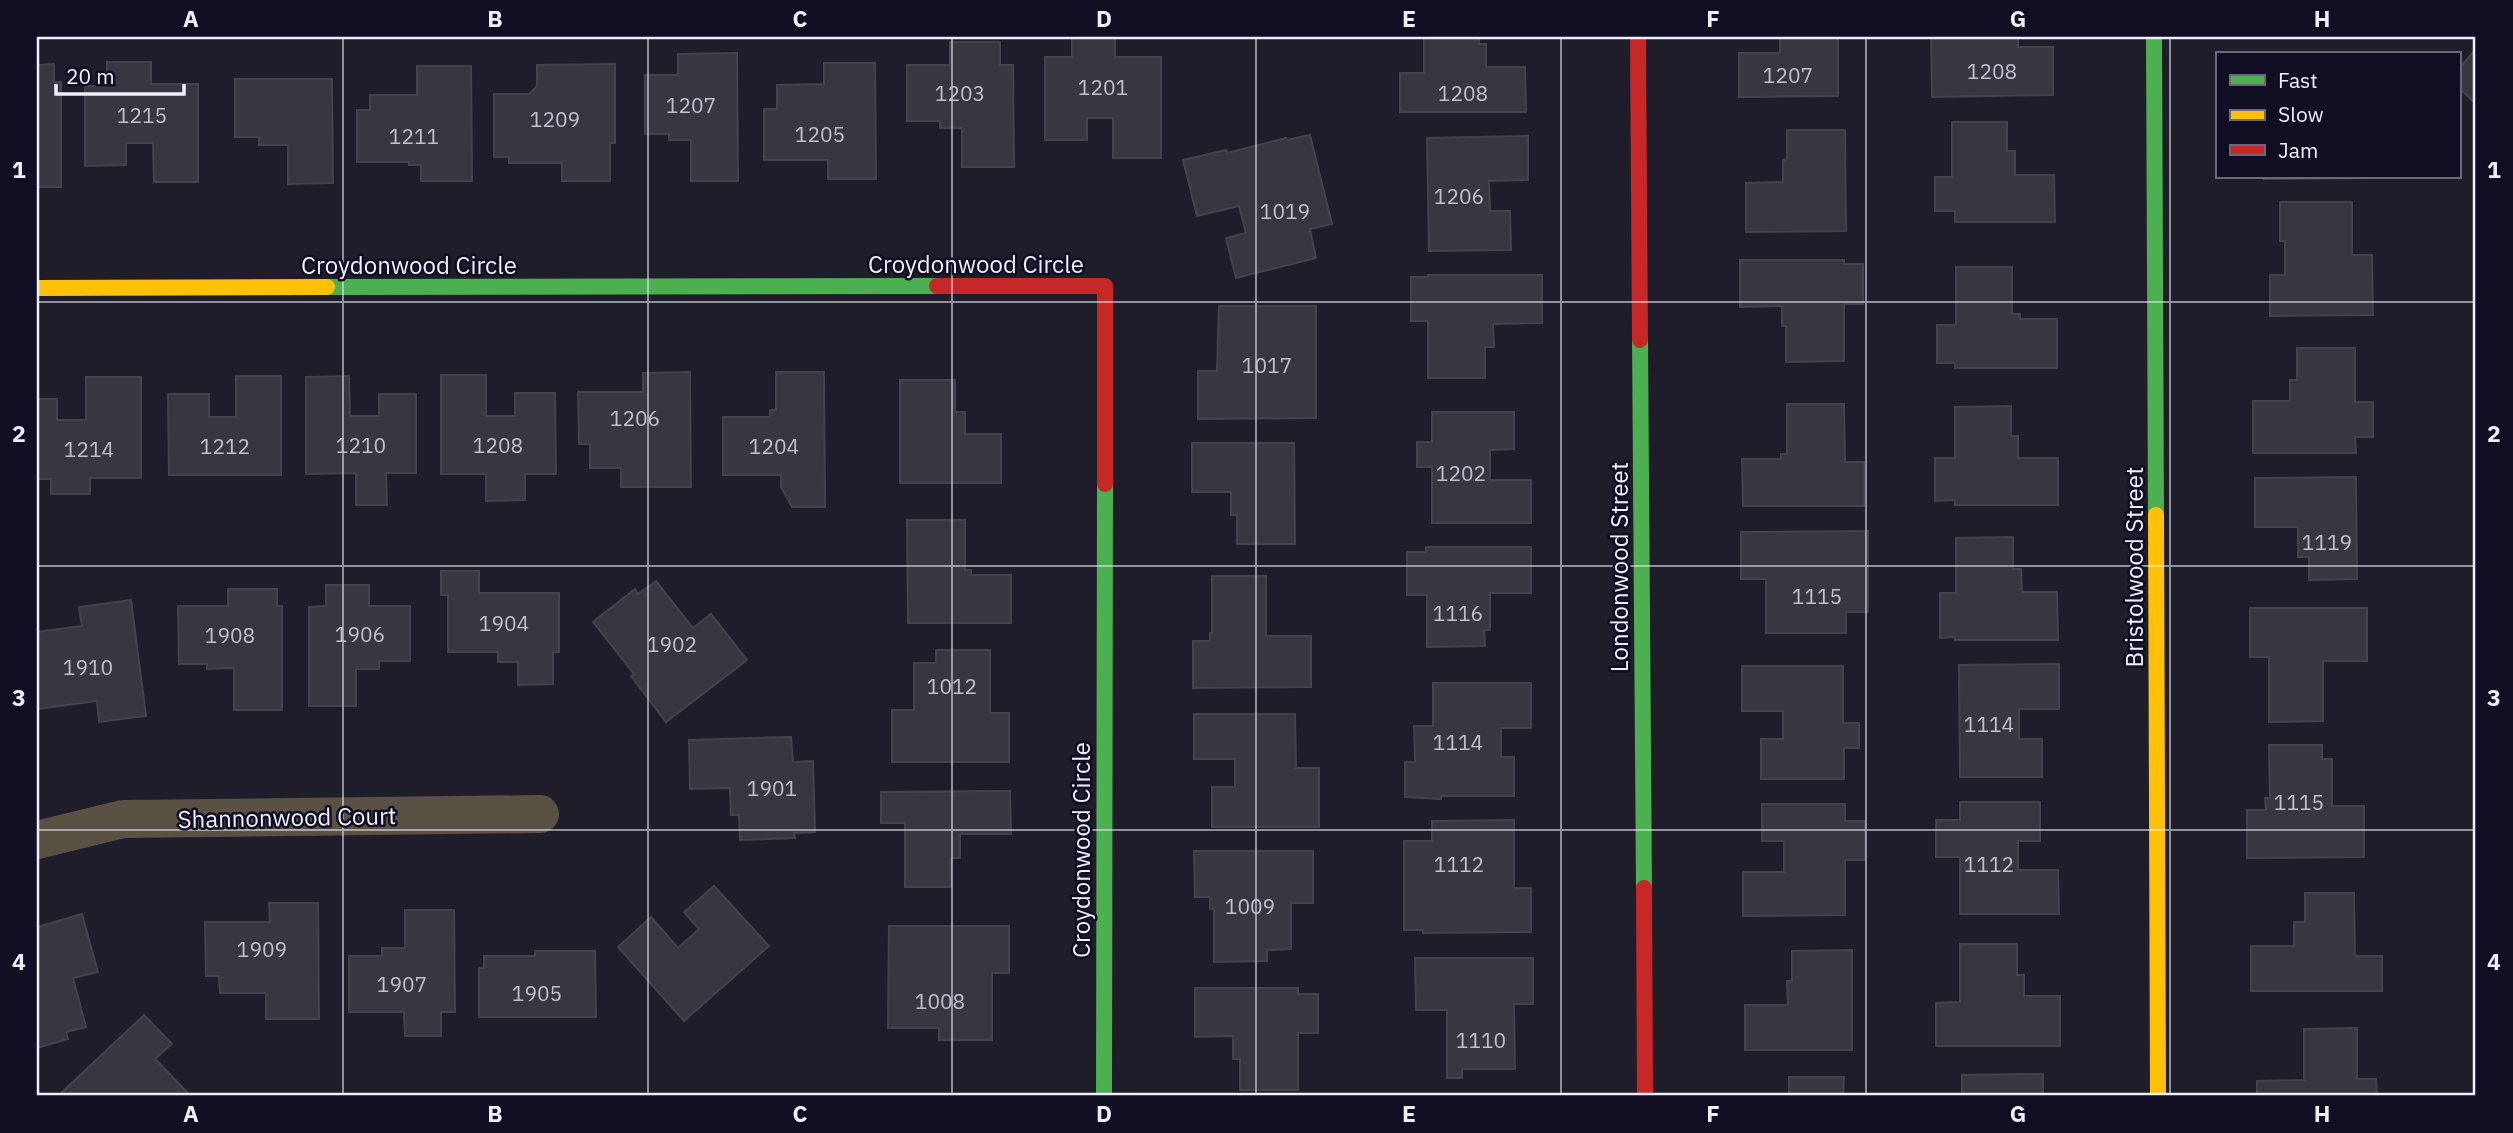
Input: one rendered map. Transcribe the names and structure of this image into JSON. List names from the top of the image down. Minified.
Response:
{"streets":{"street":["Croydonwood Circle","Londonwood Street","Bristolwood Street","Shannonwood Court"]},"house_numbers":["1208","1207","1201","1203","1208","1207","1215","1209","1205","1211","1206","1019","1017","1206","1210","1208","1212","1204","1214","1202","1119","1115","1116","1904","1906","1908","1902","1910","1012","1114","1114","1901","1115","1112","1112","1009","1909","1907","1905","1008","1110"],"legend":["Fast","Slow","Jam"],"scale_bar":"20 m","grid":{"columns":["A","B","C","D","E","F","G","H"],"rows":["1","2","3","4"]}}
